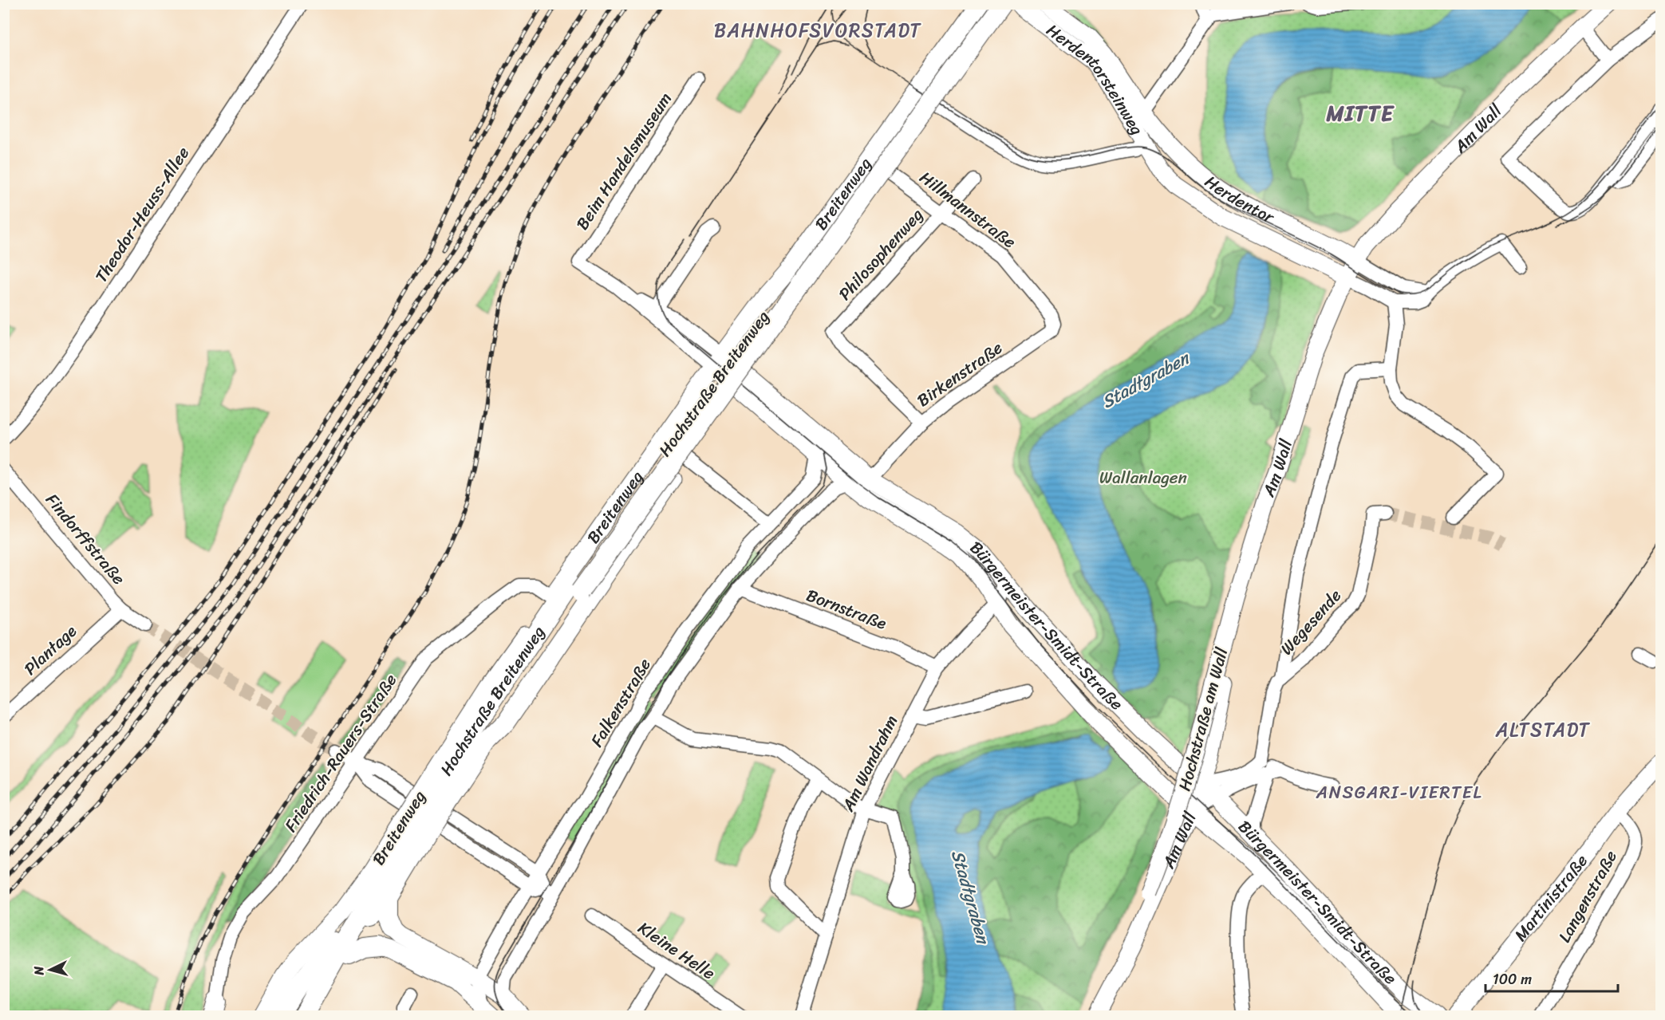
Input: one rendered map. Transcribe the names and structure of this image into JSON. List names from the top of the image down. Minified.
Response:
{"streets":{"highway":["Breitenweg","Hochstraße Breitenweg"],"main road":["Herdentorsteinweg","Am Wall","Herdentor","Bürgermeister-Smidt-Straße","Hochstraße am Wall","Martinistraße"],"street":["Beim Handelsmuseum","Hillmannstraße","Theodor-Heuss-Allee","Philosophenweg","Birkenstraße","Findorffstraße","Bornstraße","Wegesende","Plantage","Falkenstraße","Friedrich-Rauers-Straße","Am Wandrahm","Langenstraße","Kleine Helle"]},"crossings":[["Herdentorsteinweg","Herdentor"],["Am Wall","Herdentor"],["Am Wall","Bürgermeister-Smidt-Straße"],["Am Wall","Hochstraße am Wall"],["Beim Handelsmuseum","Bürgermeister-Smidt-Straße"],["Breitenweg","Hillmannstraße"],["Breitenweg","Hochstraße Breitenweg"],["Breitenweg","Bürgermeister-Smidt-Straße"],["Breitenweg","Friedrich-Rauers-Straße"],["Hillmannstraße","Philosophenweg"],["Hillmannstraße","Birkenstraße"],["Philosophenweg","Birkenstraße"],["Birkenstraße","Bürgermeister-Smidt-Straße"],["Findorffstraße","Plantage"],["Bornstraße","Falkenstraße"],["Bornstraße","Am Wandrahm"],["Bürgermeister-Smidt-Straße","Falkenstraße"],["Bürgermeister-Smidt-Straße","Am Wandrahm"],["Langenstraße","Martinistraße"]],"districts":["BAHNHOFSVORSTADT","MITTE","ALTSTADT","ANSGARI-VIERTEL"],"water":["Stadtgraben"],"parks":["Wallanlagen"],"scale_bar":"100 m","north":"left"}
